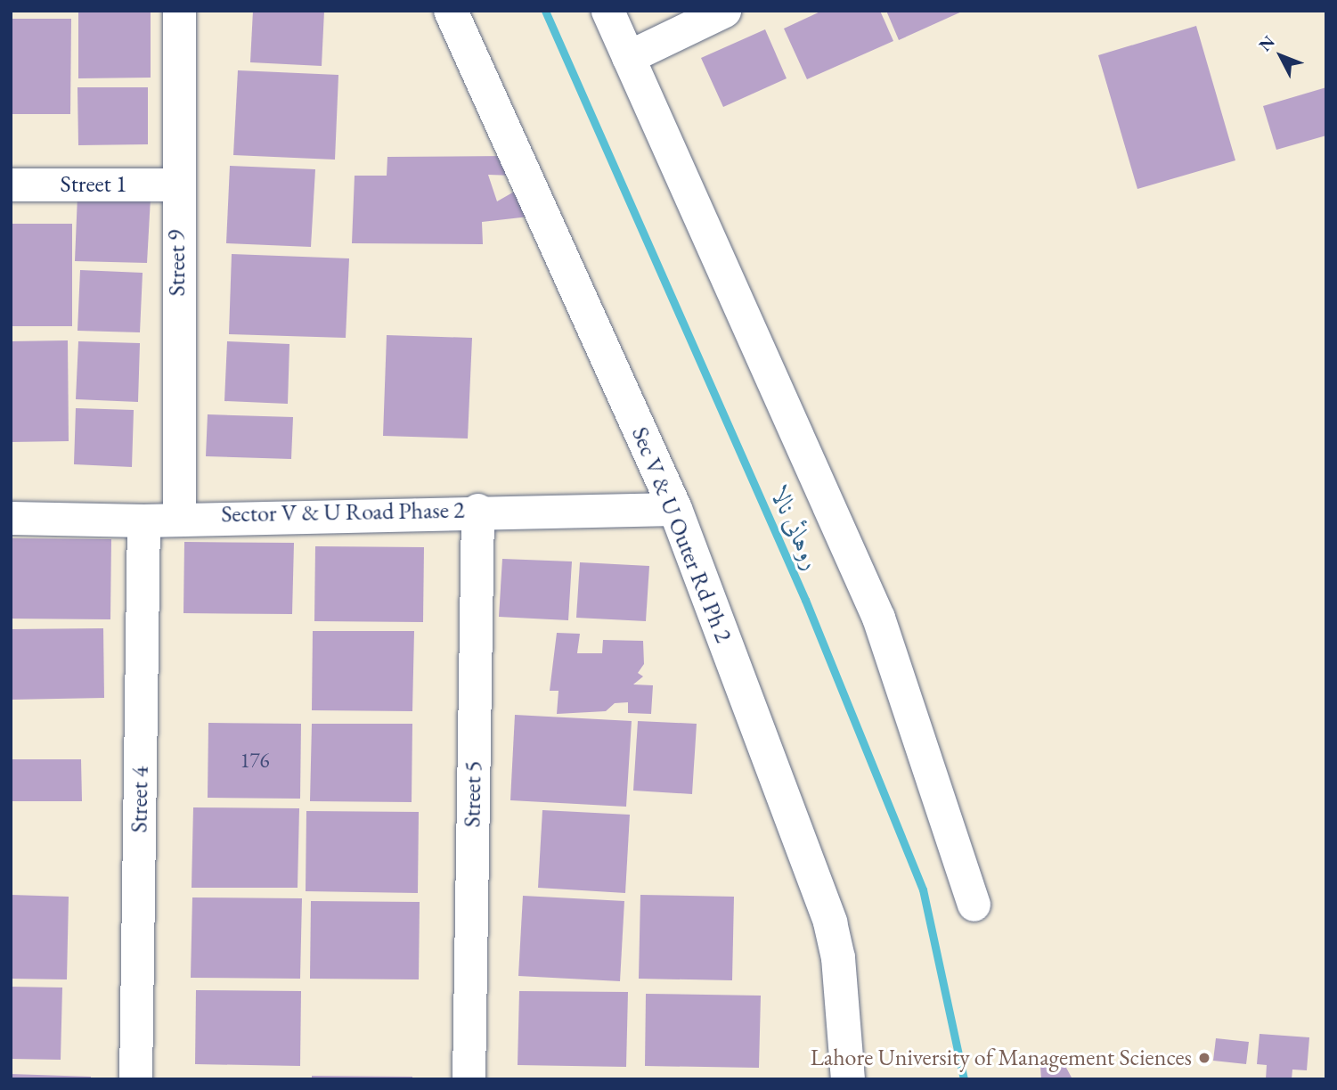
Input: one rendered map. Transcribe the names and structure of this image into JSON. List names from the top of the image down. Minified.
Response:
{"streets":{"main road":["Sec V & U Outer Rd Ph 2"],"street":["Street 1","Street 9","Sector V & U Road Phase 2","Street 5","Street 4"]},"crossings":[["Street 1","Street 9"],["Street 9","Sector V & U Road Phase 2"],["Sector V & U Road Phase 2","Sec V & U Outer Rd Ph 2"],["Sector V & U Road Phase 2","Street 5"],["Sector V & U Road Phase 2","Street 4"]],"water":["روہائی نالا"],"places":["Lahore University of Management Sciences"],"house_numbers":["176"],"north":"top left"}
